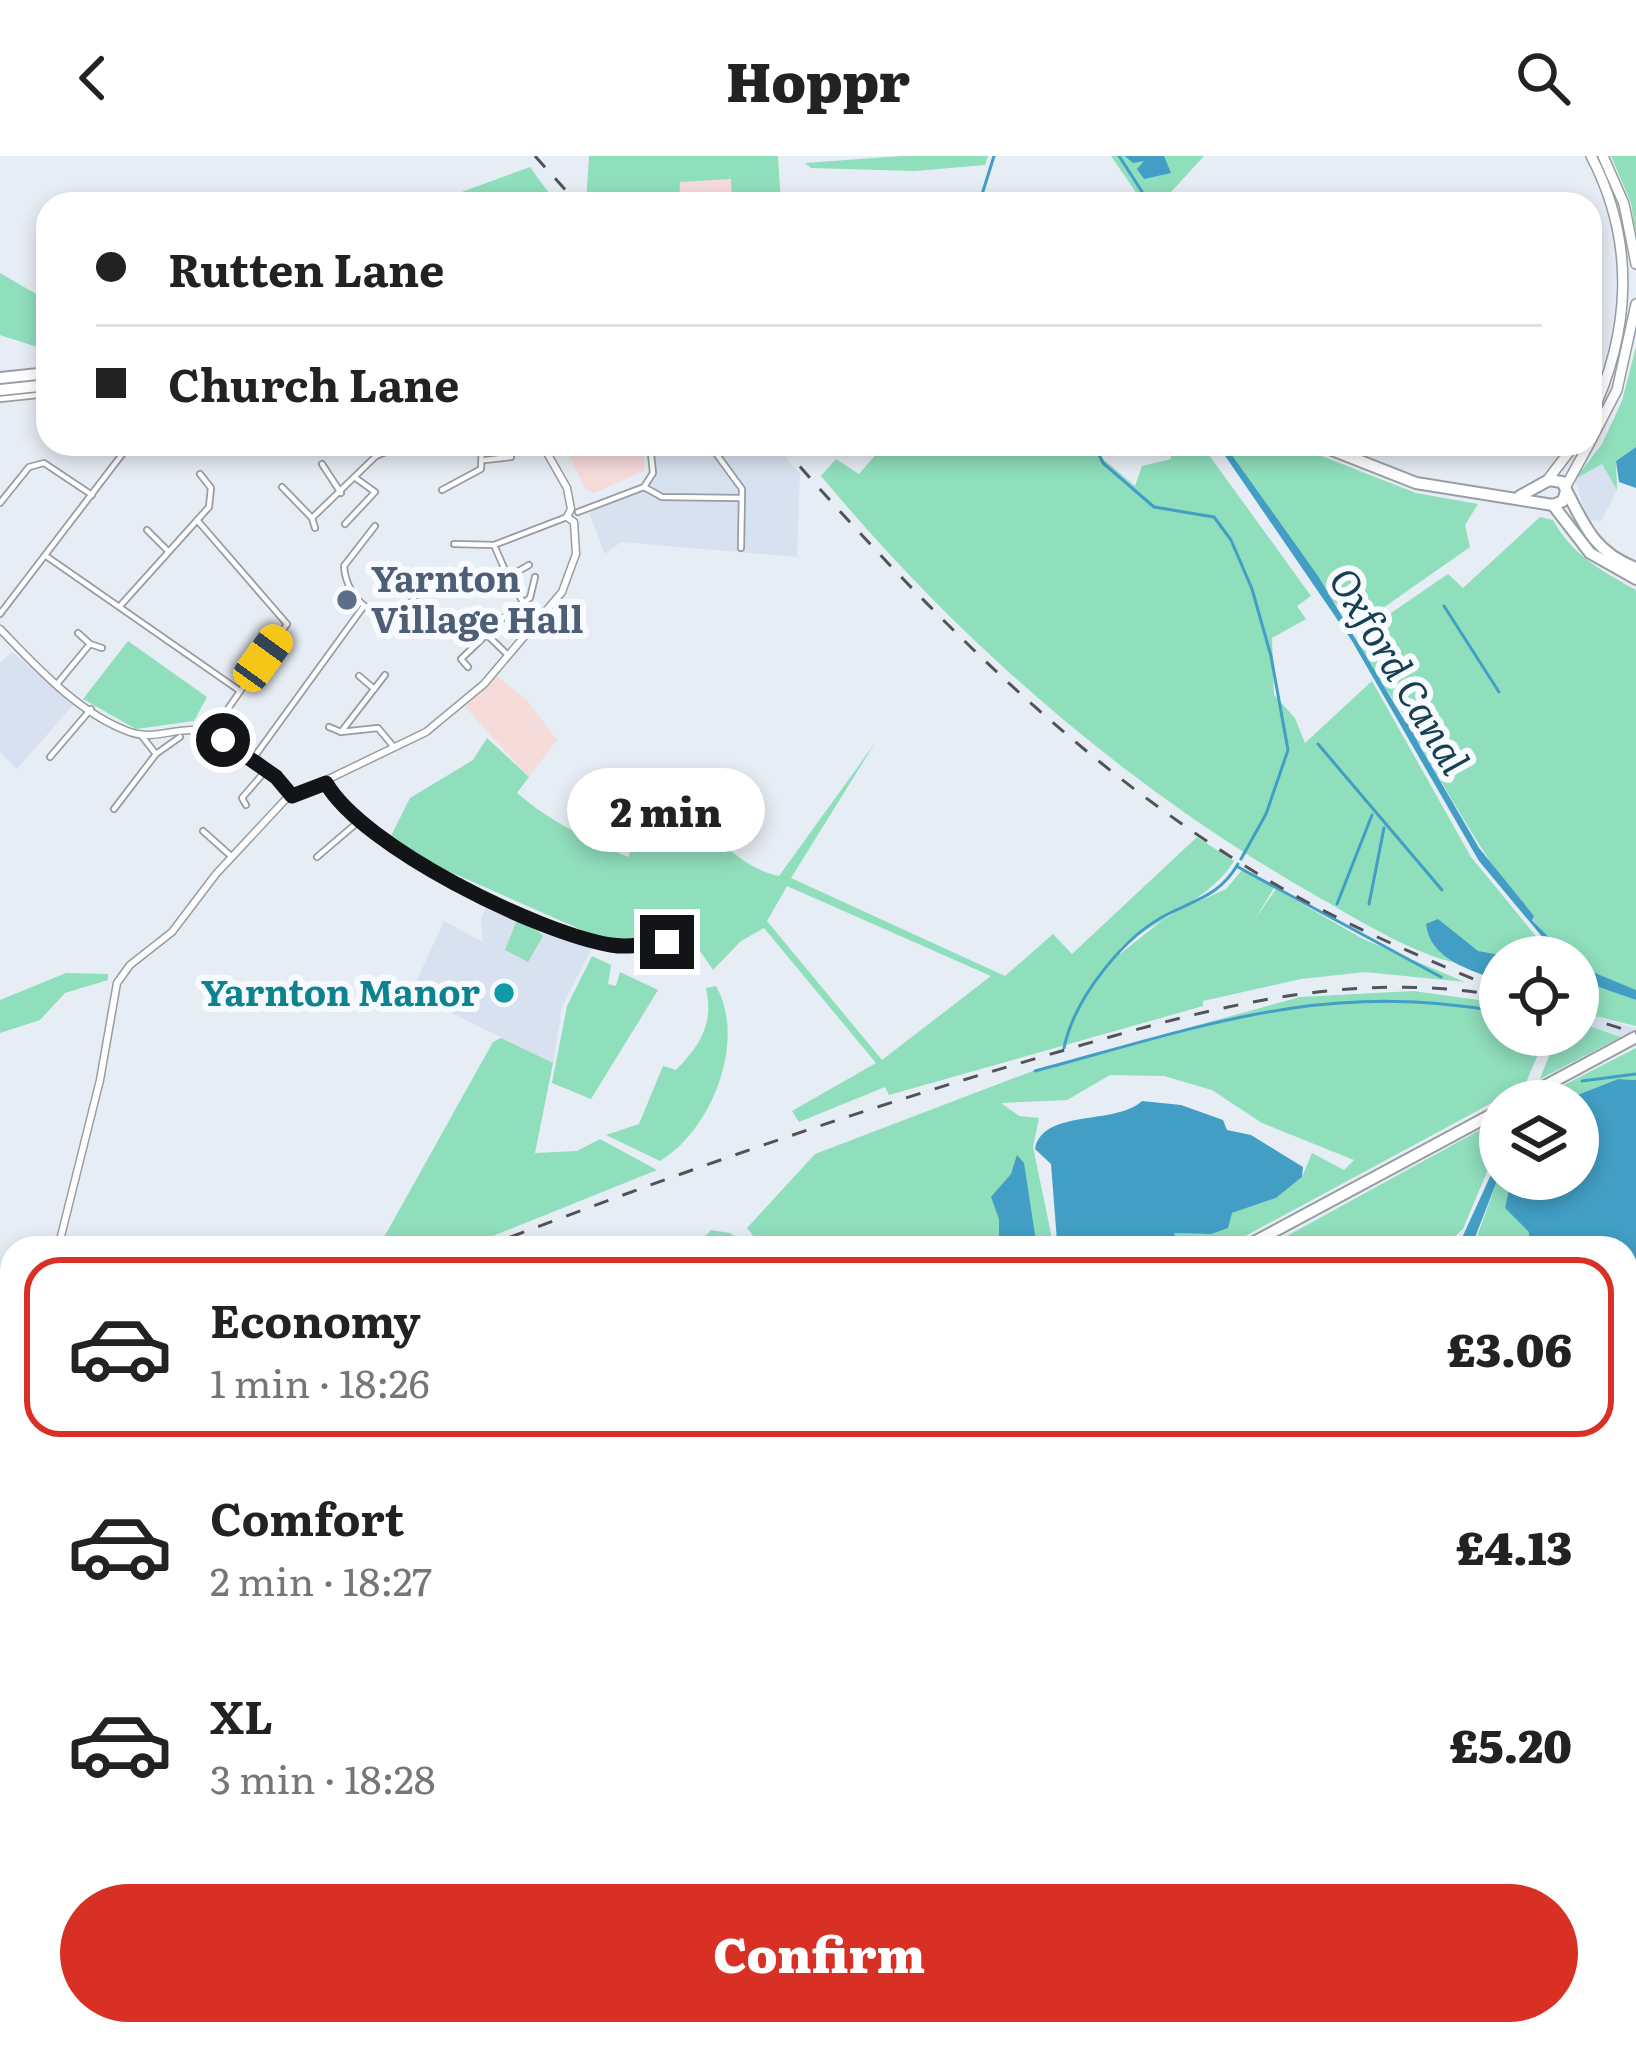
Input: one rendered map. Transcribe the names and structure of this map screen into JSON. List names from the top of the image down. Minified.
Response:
{"water":["Oxford Canal"],"places":["Yarnton Village Hall","Yarnton Manor"],"page":{"header":"Hoppr","banner":["Rutten Lane","Church Lane"],"bubble":"2 min","list":[{"name":"Economy","note":"1 min · 18:26","value":"£3.06"},{"name":"Comfort","note":"2 min · 18:27","value":"£4.13"},{"name":"XL","note":"3 min · 18:28","value":"£5.20"}],"buttons":"Confirm"}}
